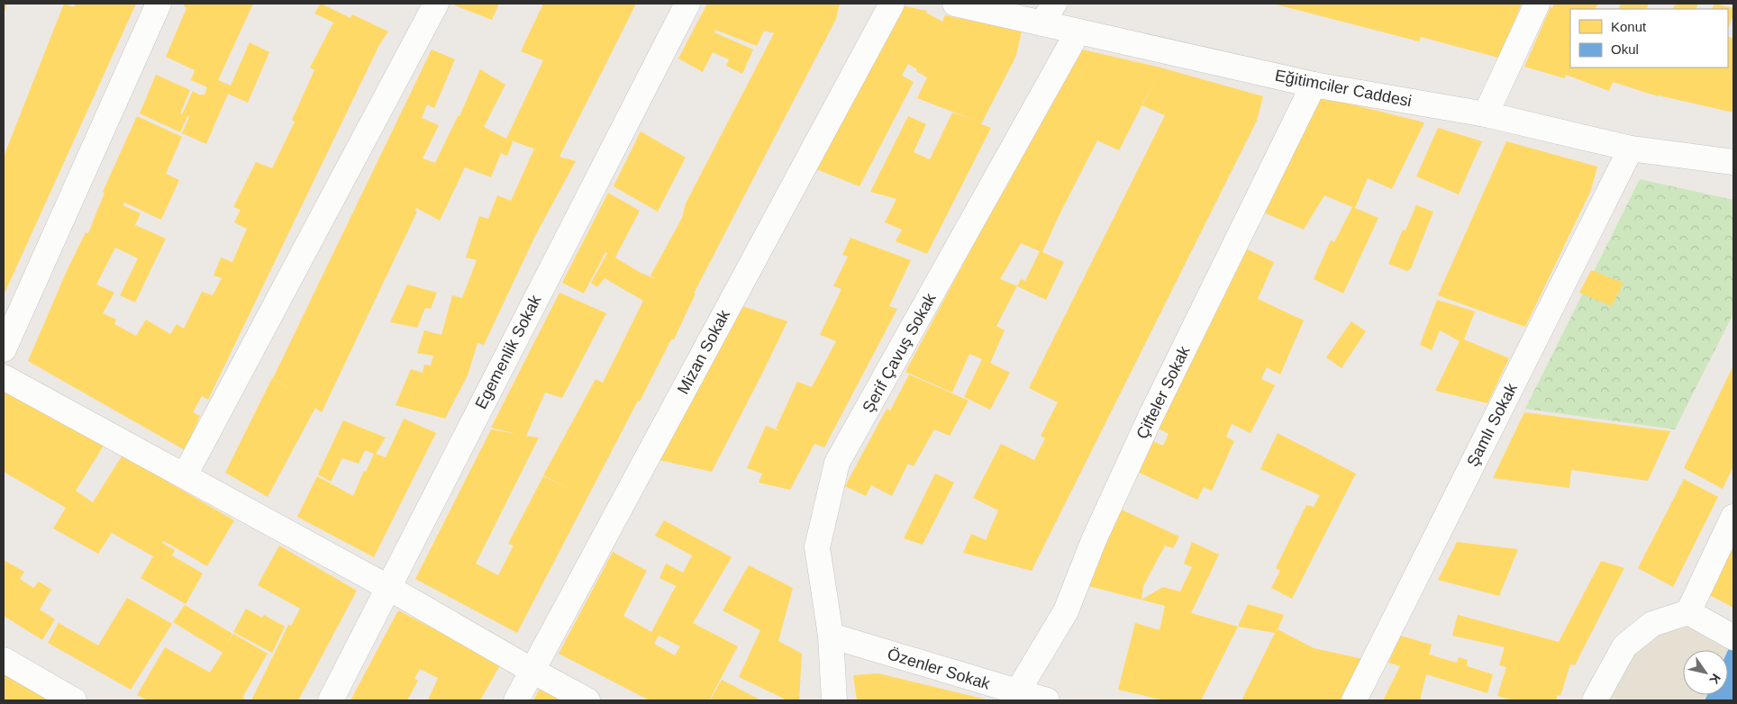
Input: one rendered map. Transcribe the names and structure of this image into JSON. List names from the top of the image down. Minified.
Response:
{"streets":{"street":["Eğitimciler Caddesi","Egemenlik Sokak","Mizan Sokak","Şerif Çavuş Sokak","Çifteler Sokak","Şamlı Sokak","Özenler Sokak"]},"crossings":[["Eğitimciler Caddesi","Şerif Çavuş Sokak"],["Eğitimciler Caddesi","Çifteler Sokak"],["Eğitimciler Caddesi","Şamlı Sokak"],["Şerif Çavuş Sokak","Özenler Sokak"],["Çifteler Sokak","Özenler Sokak"]],"legend":["Konut","Okul"],"north":"bottom right"}
